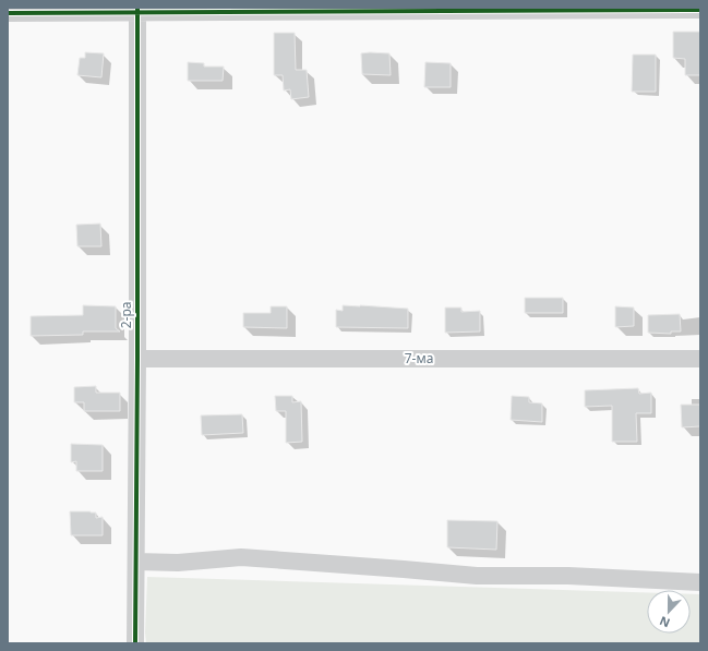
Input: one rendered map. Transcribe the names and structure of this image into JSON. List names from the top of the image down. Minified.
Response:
{"streets":{"street":["2-ра","7-ма"]},"crossings":[["2-ра","7-ма"]],"north":"bottom"}
